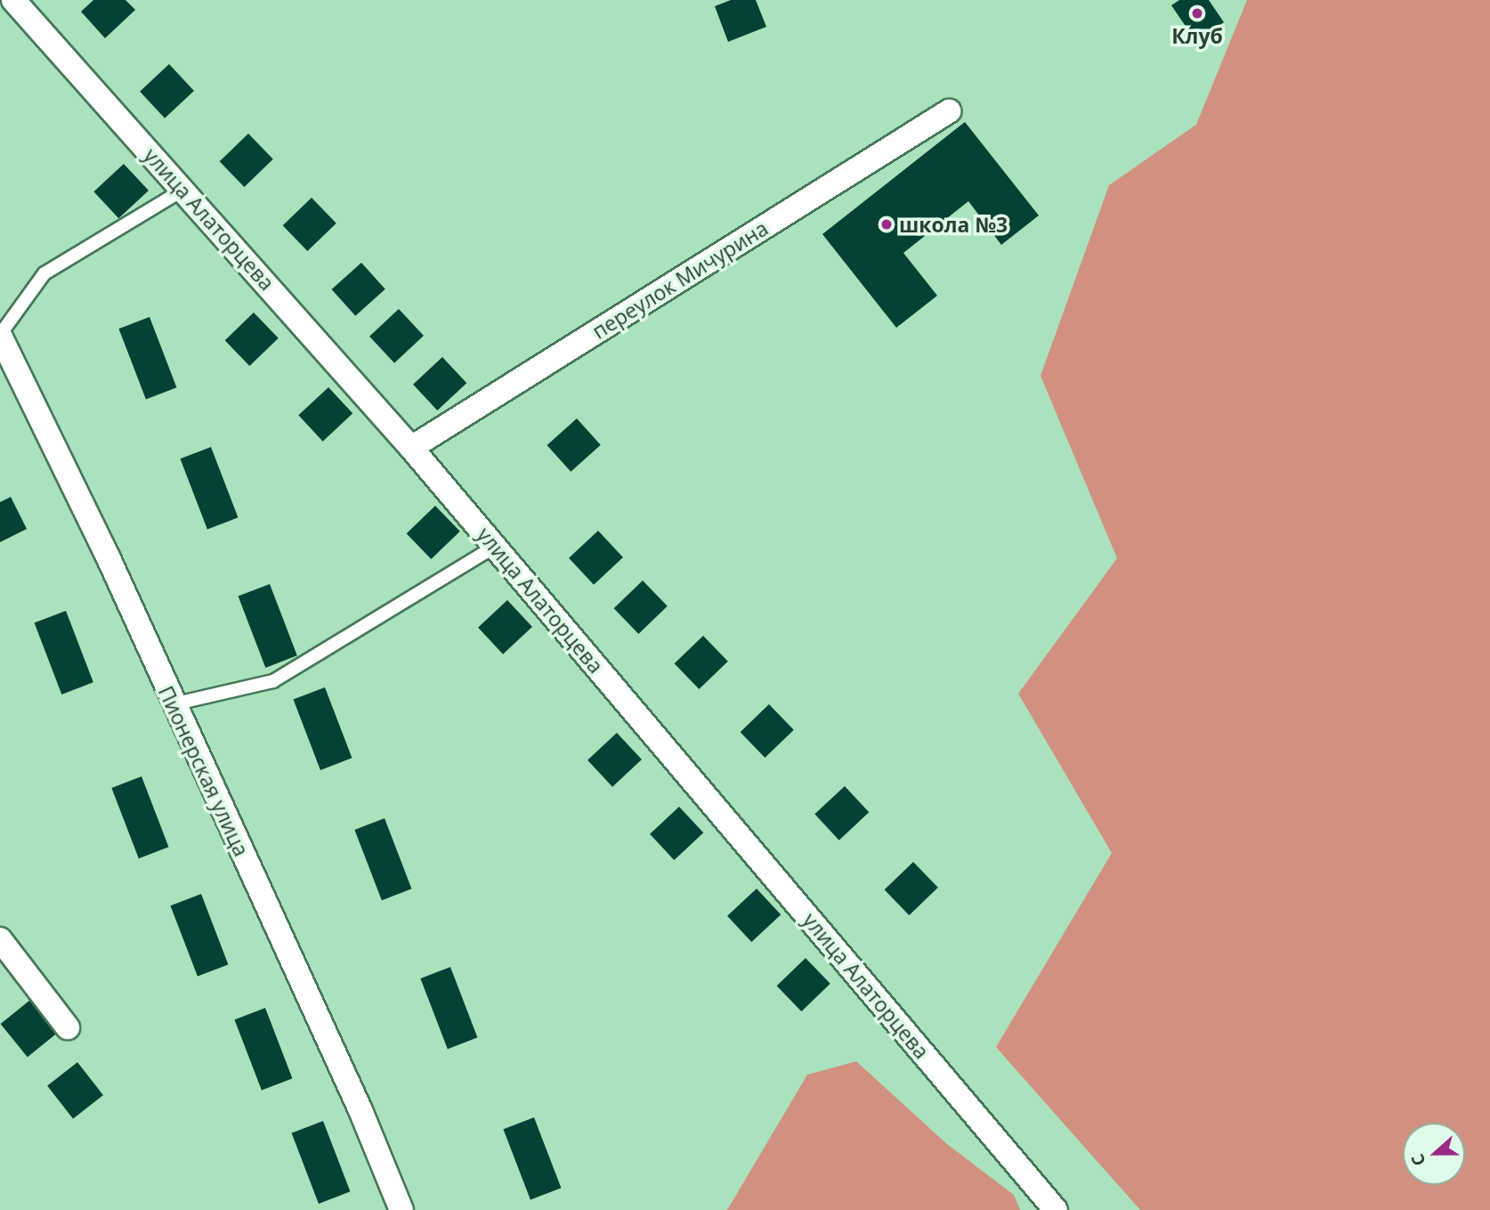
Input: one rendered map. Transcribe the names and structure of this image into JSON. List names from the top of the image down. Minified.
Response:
{"streets":{"street":["улица Алаторцева","переулок Мичурина","Пионерская улица"]},"crossings":[["улица Алаторцева","переулок Мичурина"]],"places":["Клуб","школа №3"],"north":"left"}
